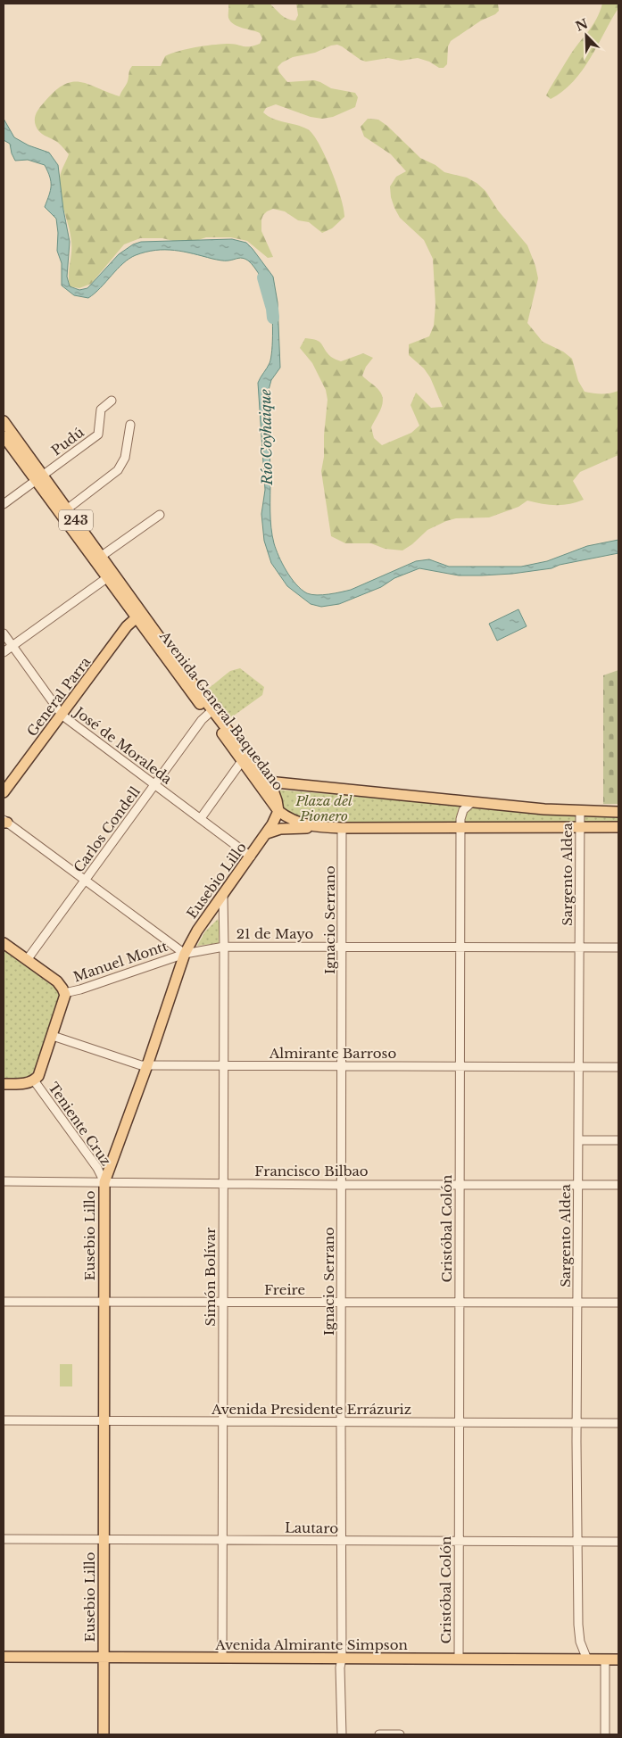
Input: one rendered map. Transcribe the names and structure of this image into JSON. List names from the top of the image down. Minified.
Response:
{"streets":{"main road":["243","General Parra","Avenida General Baquedano","Eusebio Lillo","Avenida Almirante Simpson"],"street":["Pudú","José de Moraleda","Carlos Condell","Sargento Aldea","Ignacio Serrano","21 de Mayo","Manuel Montt","Almirante Barroso","Teniente Cruz","Francisco Bilbao","Cristóbal Colón","Simón Bolívar","Freire","Avenida Presidente Errázuriz","Lautaro"]},"crossings":[["Pudú","Avenida General Baquedano"],["General Parra","Avenida General Baquedano"],["General Parra","José de Moraleda"],["Avenida General Baquedano","Carlos Condell"],["Avenida General Baquedano","Sargento Aldea"],["Avenida General Baquedano","Eusebio Lillo"],["Avenida General Baquedano","Ignacio Serrano"],["Avenida General Baquedano","Cristóbal Colón"],["José de Moraleda","Carlos Condell"],["José de Moraleda","Eusebio Lillo"],["Sargento Aldea","21 de Mayo"],["Sargento Aldea","Almirante Barroso"],["Sargento Aldea","Francisco Bilbao"],["Sargento Aldea","Freire"],["Sargento Aldea","Avenida Presidente Errázuriz"],["Sargento Aldea","Lautaro"],["Sargento Aldea","Avenida Almirante Simpson"],["Eusebio Lillo","21 de Mayo"],["Eusebio Lillo","Manuel Montt"],["Eusebio Lillo","Almirante Barroso"],["Eusebio Lillo","Teniente Cruz"],["Eusebio Lillo","Francisco Bilbao"],["Eusebio Lillo","Simón Bolívar"],["Eusebio Lillo","Freire"],["Eusebio Lillo","Avenida Presidente Errázuriz"],["Eusebio Lillo","Lautaro"],["Eusebio Lillo","Avenida Almirante Simpson"],["Ignacio Serrano","21 de Mayo"],["Ignacio Serrano","Almirante Barroso"],["Ignacio Serrano","Francisco Bilbao"],["Ignacio Serrano","Freire"],["Ignacio Serrano","Avenida Presidente Errázuriz"],["Ignacio Serrano","Lautaro"],["Ignacio Serrano","Avenida Almirante Simpson"],["21 de Mayo","Manuel Montt"],["21 de Mayo","Cristóbal Colón"],["21 de Mayo","Simón Bolívar"],["Almirante Barroso","Cristóbal Colón"],["Almirante Barroso","Simón Bolívar"],["Teniente Cruz","Francisco Bilbao"],["Francisco Bilbao","Cristóbal Colón"],["Francisco Bilbao","Simón Bolívar"],["Cristóbal Colón","Freire"],["Cristóbal Colón","Avenida Presidente Errázuriz"],["Cristóbal Colón","Lautaro"],["Cristóbal Colón","Avenida Almirante Simpson"],["Simón Bolívar","Freire"],["Simón Bolívar","Avenida Presidente Errázuriz"],["Simón Bolívar","Lautaro"],["Simón Bolívar","Avenida Almirante Simpson"]],"water":["Río Coyhaique"],"parks":["Plaza del Pionero"],"north":"top left"}
